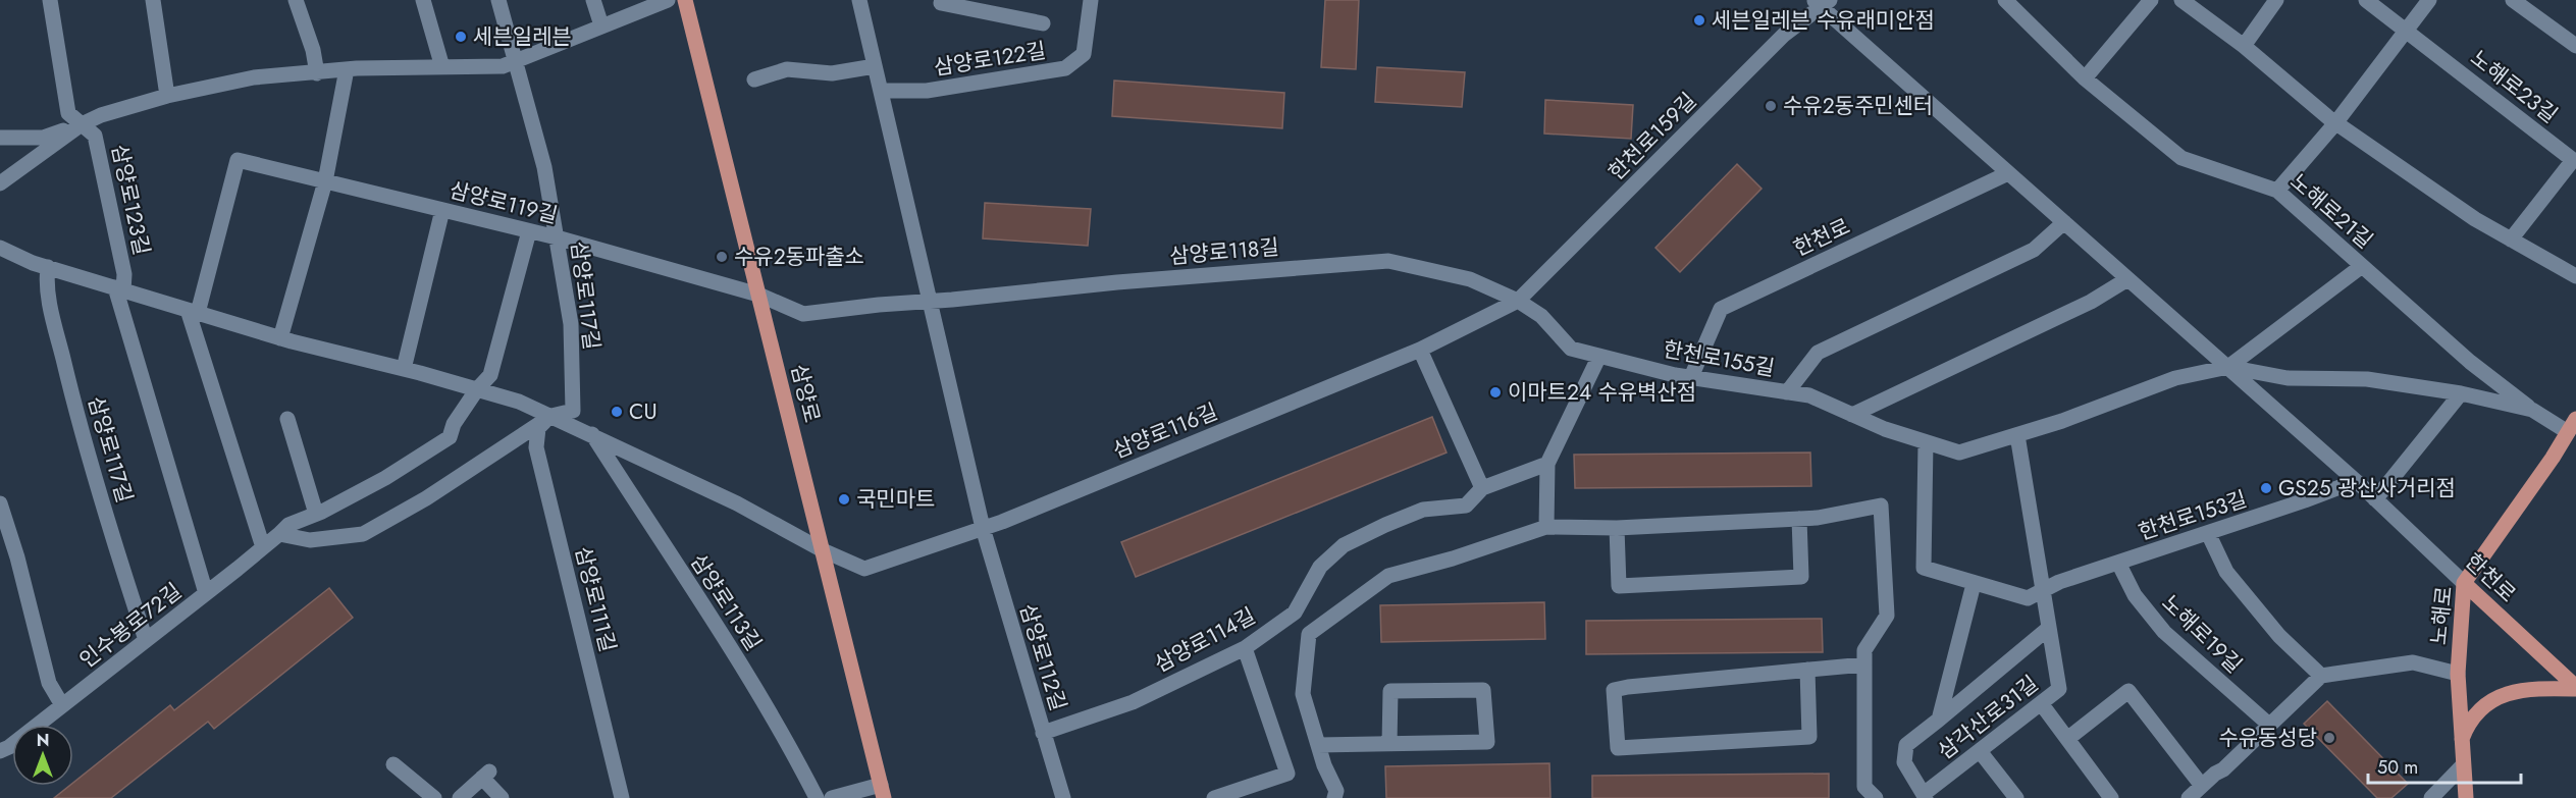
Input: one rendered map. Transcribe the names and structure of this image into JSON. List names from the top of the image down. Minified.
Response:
{"streets":{"main road":["한천로","삼양로","노해로"],"street":["삼양로122길","노해로23길","한천로159길","삼양로123길","삼양로119길","노해로21길","삼양로118길","삼양로117길","한천로155길","삼양로116길","한천로153길","삼양로111길","삼양로113길","인수봉로72길","노해로19길","삼양로114길","삼양로112길","삼각산로31길"]},"crossings":[["한천로159길","한천로"],["한천로159길","삼양로118길"],["한천로159길","한천로155길"],["한천로159길","삼양로116길"],["삼양로123길","삼양로117길"],["삼양로119길","삼양로118길"],["삼양로119길","삼양로117길"],["삼양로119길","삼양로"],["노해로21길","노해로"],["한천로","한천로155길"],["한천로","한천로153길"],["한천로","노해로"],["삼양로118길","한천로155길"],["삼양로118길","삼양로"],["삼양로118길","삼양로116길"],["삼양로117길","삼양로111길"],["삼양로117길","인수봉로72길"],["한천로155길","삼양로116길"],["한천로155길","노해로"],["삼양로","삼양로116길"],["삼양로116길","삼양로112길"],["한천로153길","노해로19길"],["한천로153길","삼각산로31길"],["삼양로114길","삼양로112길"]],"places":["세븐일레븐 수유래미안점","세븐일레븐","수유2동주민센터","수유2동파출소","이마트24 수유벽산점","CU","GS25 광산사거리점","국민마트","수유동성당"],"scale_bar":"50 m","north":"top"}
